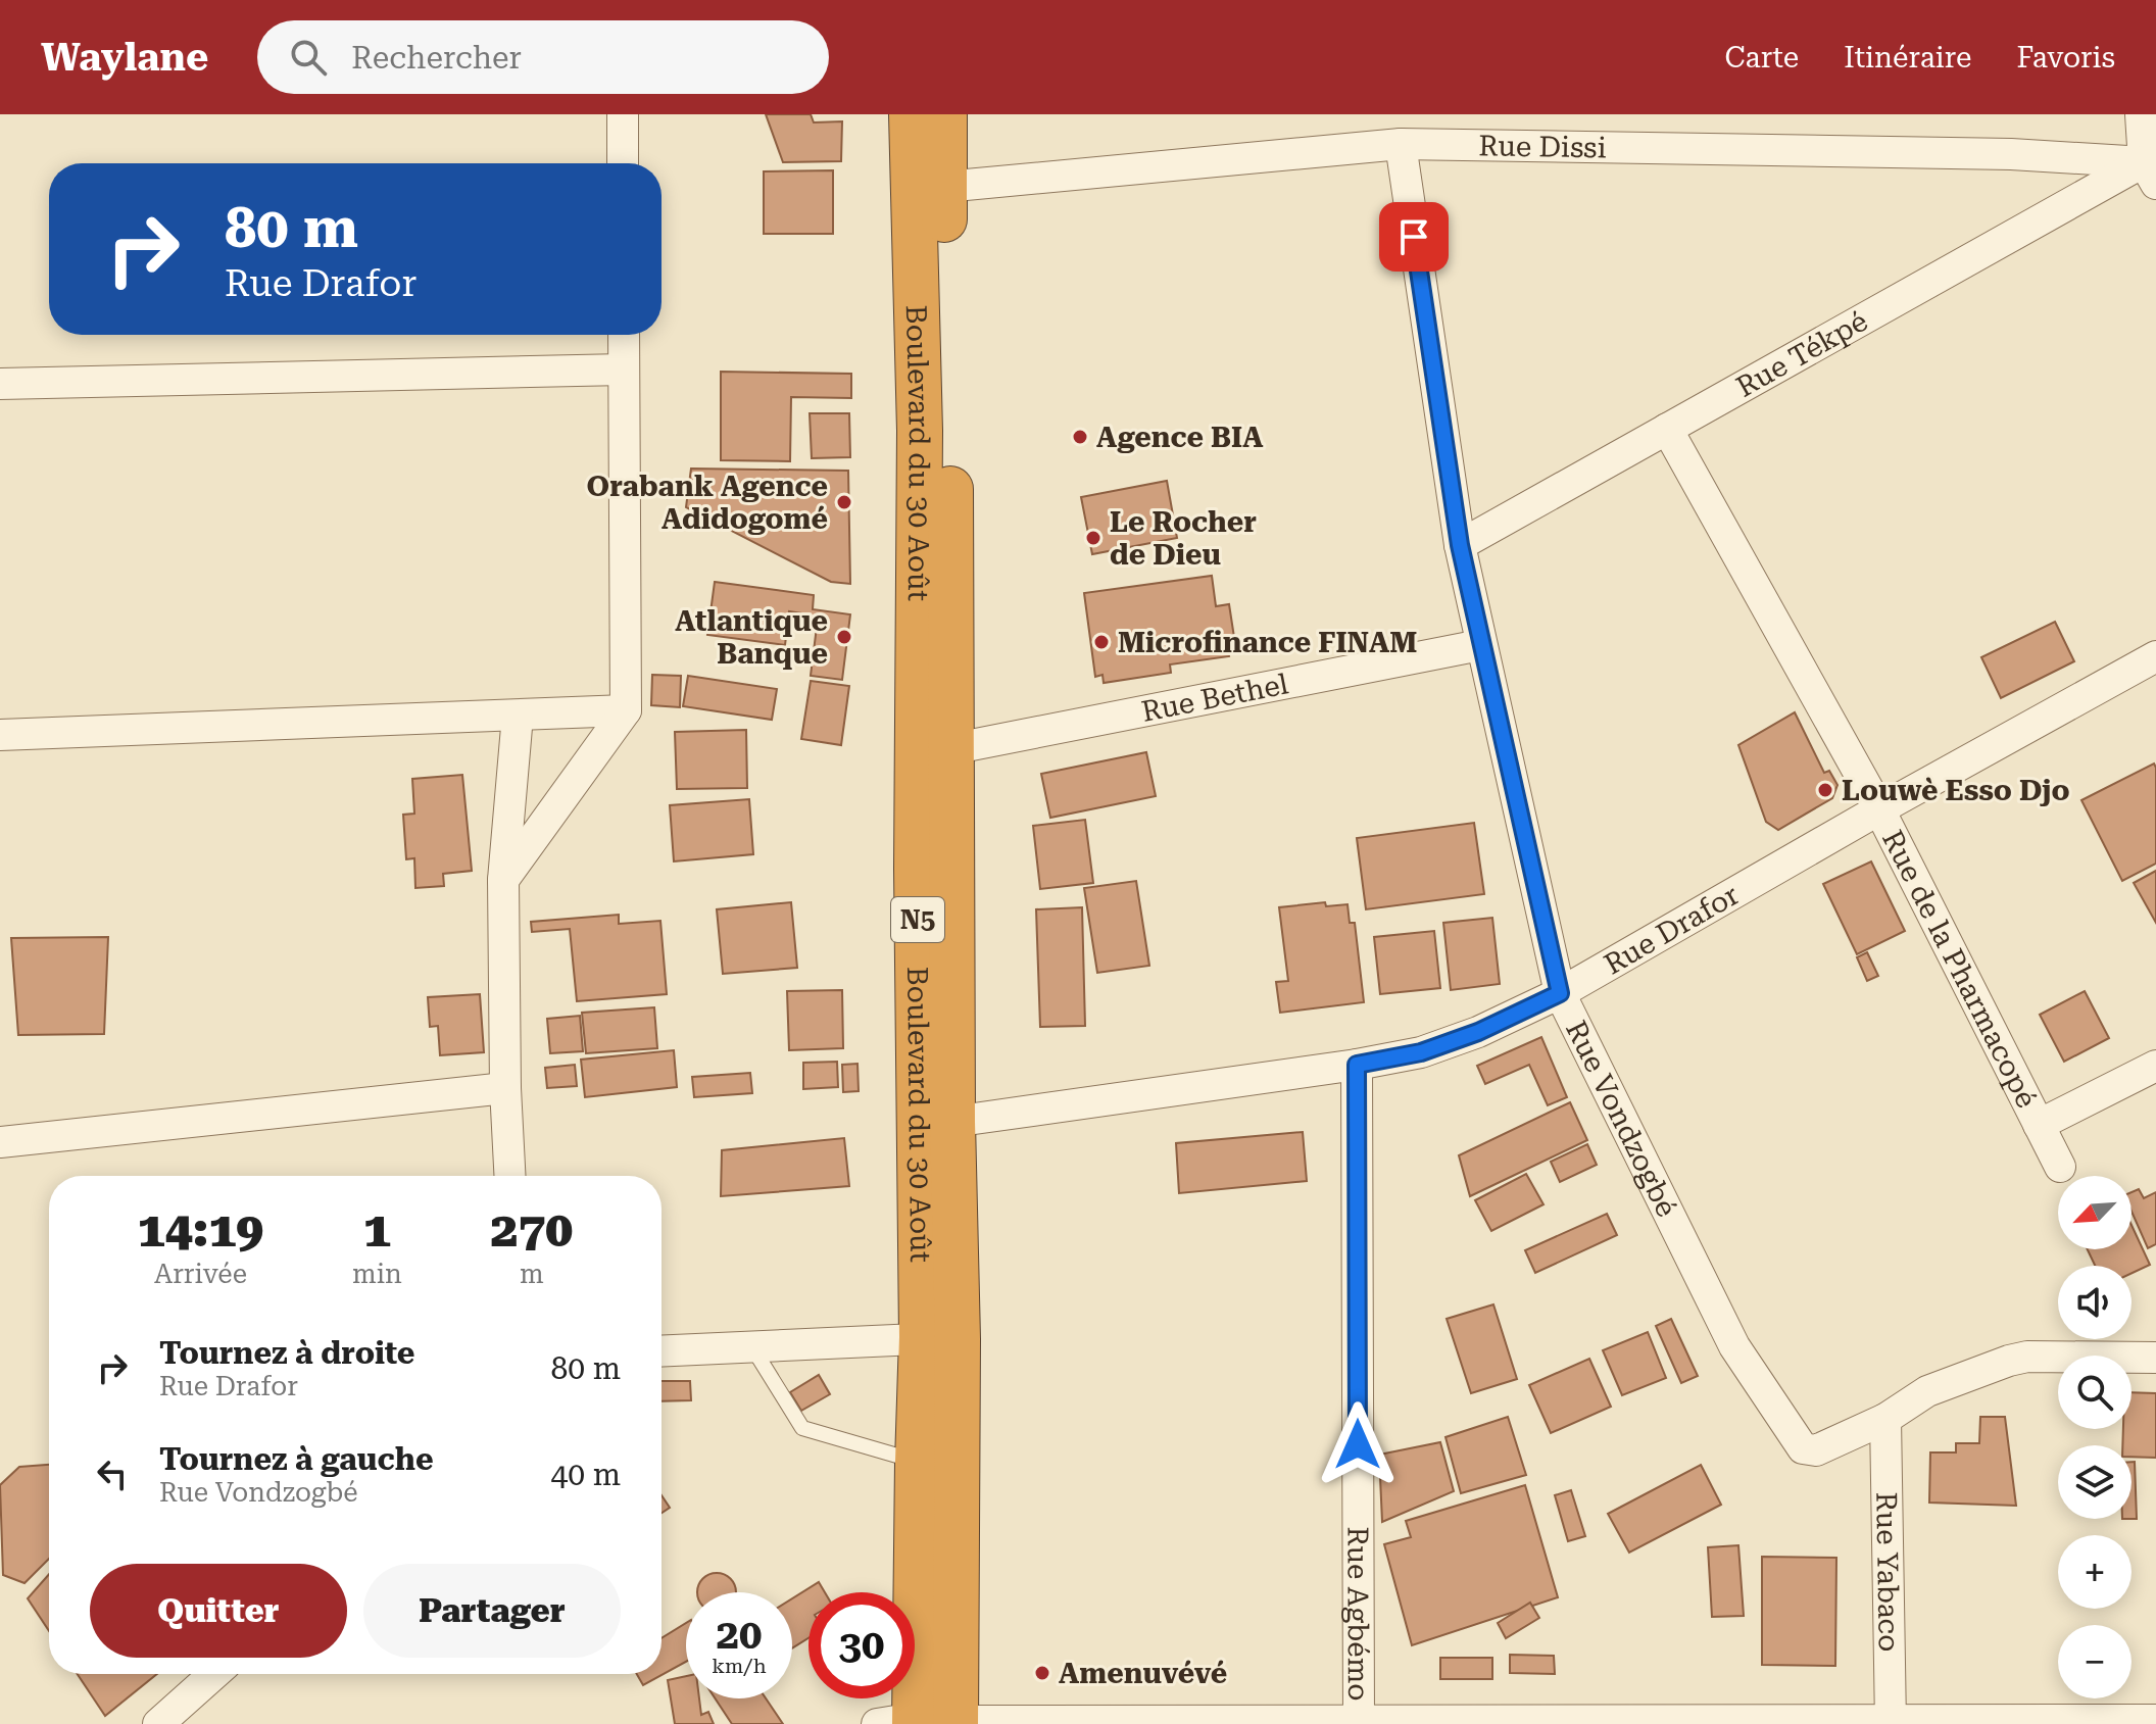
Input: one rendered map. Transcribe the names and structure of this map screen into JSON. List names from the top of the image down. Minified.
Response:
{"streets":{"highway":["Boulevard du 30 Août","N5"],"street":["Rue Dissi","Rue Tékpé","Rue Bethel","Rue Drafor","Rue de la Pharmacopé","Rue Vondzogbé","Rue Yabaco","Rue Agbémo"]},"crossings":[["Rue Dissi","Rue Tékpé"],["Rue Dissi","Boulevard du 30 Août"],["Rue Dissi","Rue Vondzogbé"],["Rue Tékpé","Rue de la Pharmacopé"],["Rue Tékpé","Rue Vondzogbé"],["Boulevard du 30 Août","Rue Bethel"],["Boulevard du 30 Août","Rue Drafor"],["Rue Bethel","Rue Vondzogbé"],["Rue Drafor","Rue de la Pharmacopé"],["Rue Drafor","Rue Vondzogbé"],["Rue Drafor","Rue Agbémo"],["Rue Vondzogbé","Rue Yabaco"]],"places":["Agence BIA","Orabank Agence Adidogomé","Le Rocher de Dieu","Atlantique Banque","Microfinance FINAM","Louwè Esso Djo","Amenuvévé"],"north":"bottom left","page":{"header":"Waylane","search":"Rechercher","nav":["Carte","Itinéraire","Favoris"],"turn":["80 m","Rue Drafor"],"map_buttons":["+","−"],"eta":["14:19","Arrivée","1","min","270","m"],"list":[{"name":"Tournez à droite","note":"Rue Drafor","value":"80 m"},{"name":"Tournez à gauche","note":"Rue Vondzogbé","value":"40 m"}],"buttons":["Quitter","Partager"],"speed":"20 km/h","limit":"30"}}
